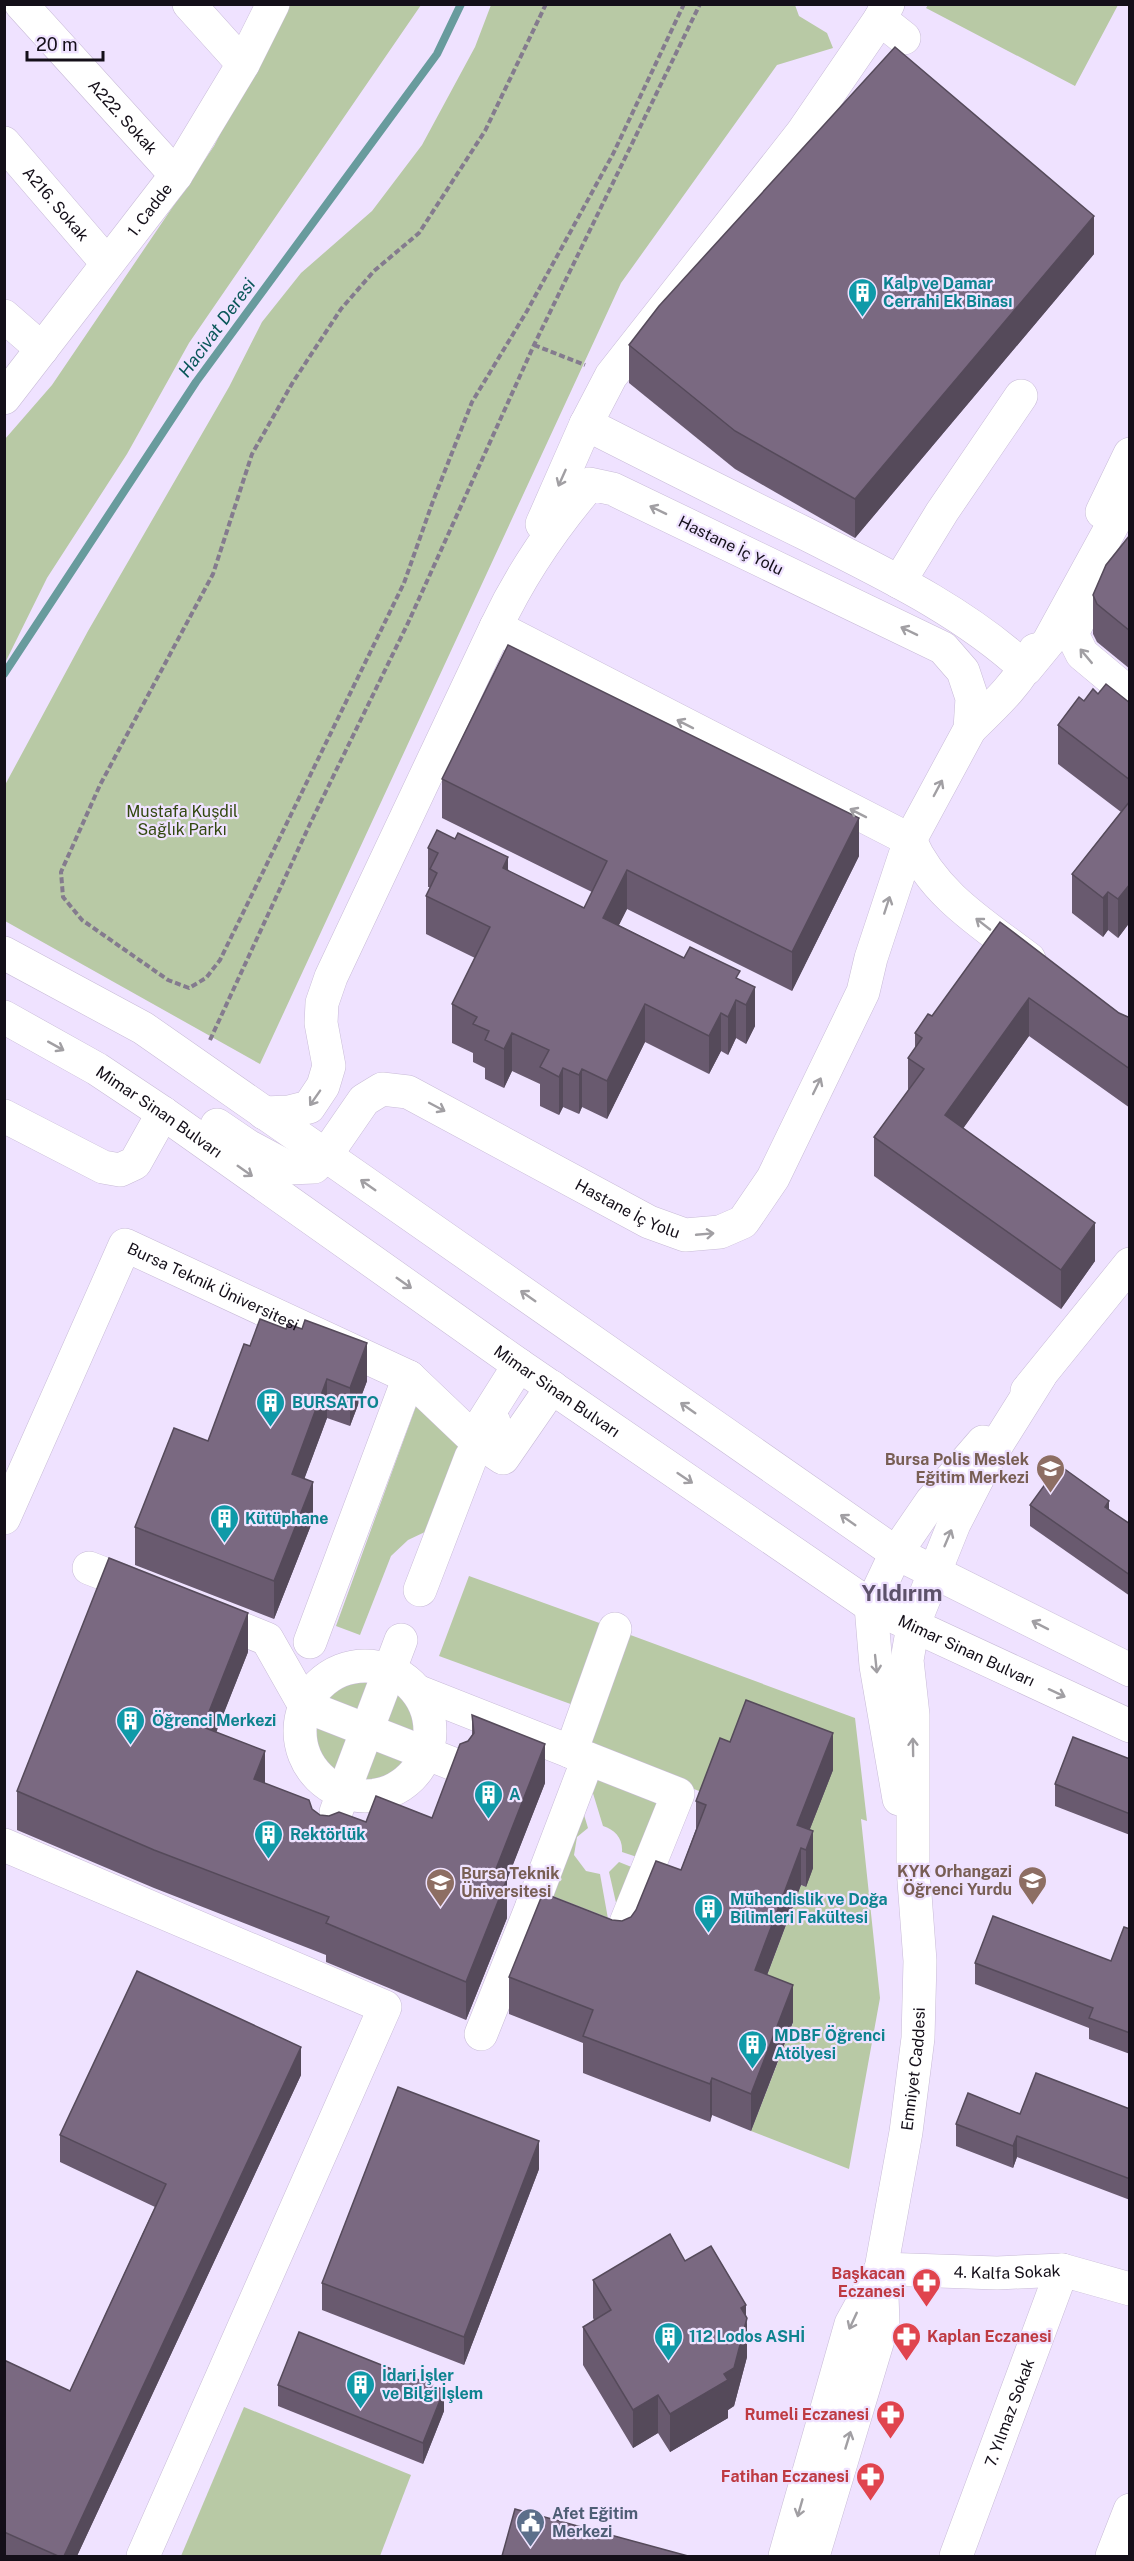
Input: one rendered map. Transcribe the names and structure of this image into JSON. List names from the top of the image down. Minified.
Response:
{"streets":{"main road":["A222. Sokak","A216. Sokak","1. Cadde","Hastane İç Yolu","Mimar Sinan Bulvarı","Bursa Teknik Üniversitesi","Emniyet Caddesi","4. Kalfa Sokak","7. Yılmaz Sokak"]},"crossings":[["A222. Sokak","1. Cadde"],["A216. Sokak","1. Cadde"],["Emniyet Caddesi","4. Kalfa Sokak"],["4. Kalfa Sokak","7. Yılmaz Sokak"]],"districts":["Yıldırım"],"water":["Hacivat Deresi"],"parks":["Mustafa Kuşdil Sağlık Parkı"],"places":{"building":["Kalp ve Damar Cerrahi Ek Binası","BURSATTO","Kütüphane","Öğrenci Merkezi","A","Rektörlük","Mühendislik ve Doğa Bilimleri Fakültesi","MDBF Öğrenci Atölyesi","112 Lodos ASHİ","İdari İşler ve Bilgi İşlem"],"school or university":["Bursa Polis Meslek Eğitim Merkezi","KYK Orhangazi Öğrenci Yurdu","Bursa Teknik Üniversitesi"],"pharmacy":["Başkacan Eczanesi","Kaplan Eczanesi","Rumeli Eczanesi","Fatihan Eczanesi"],"public building":["Afet Eğitim Merkezi"]},"scale_bar":"20 m"}
